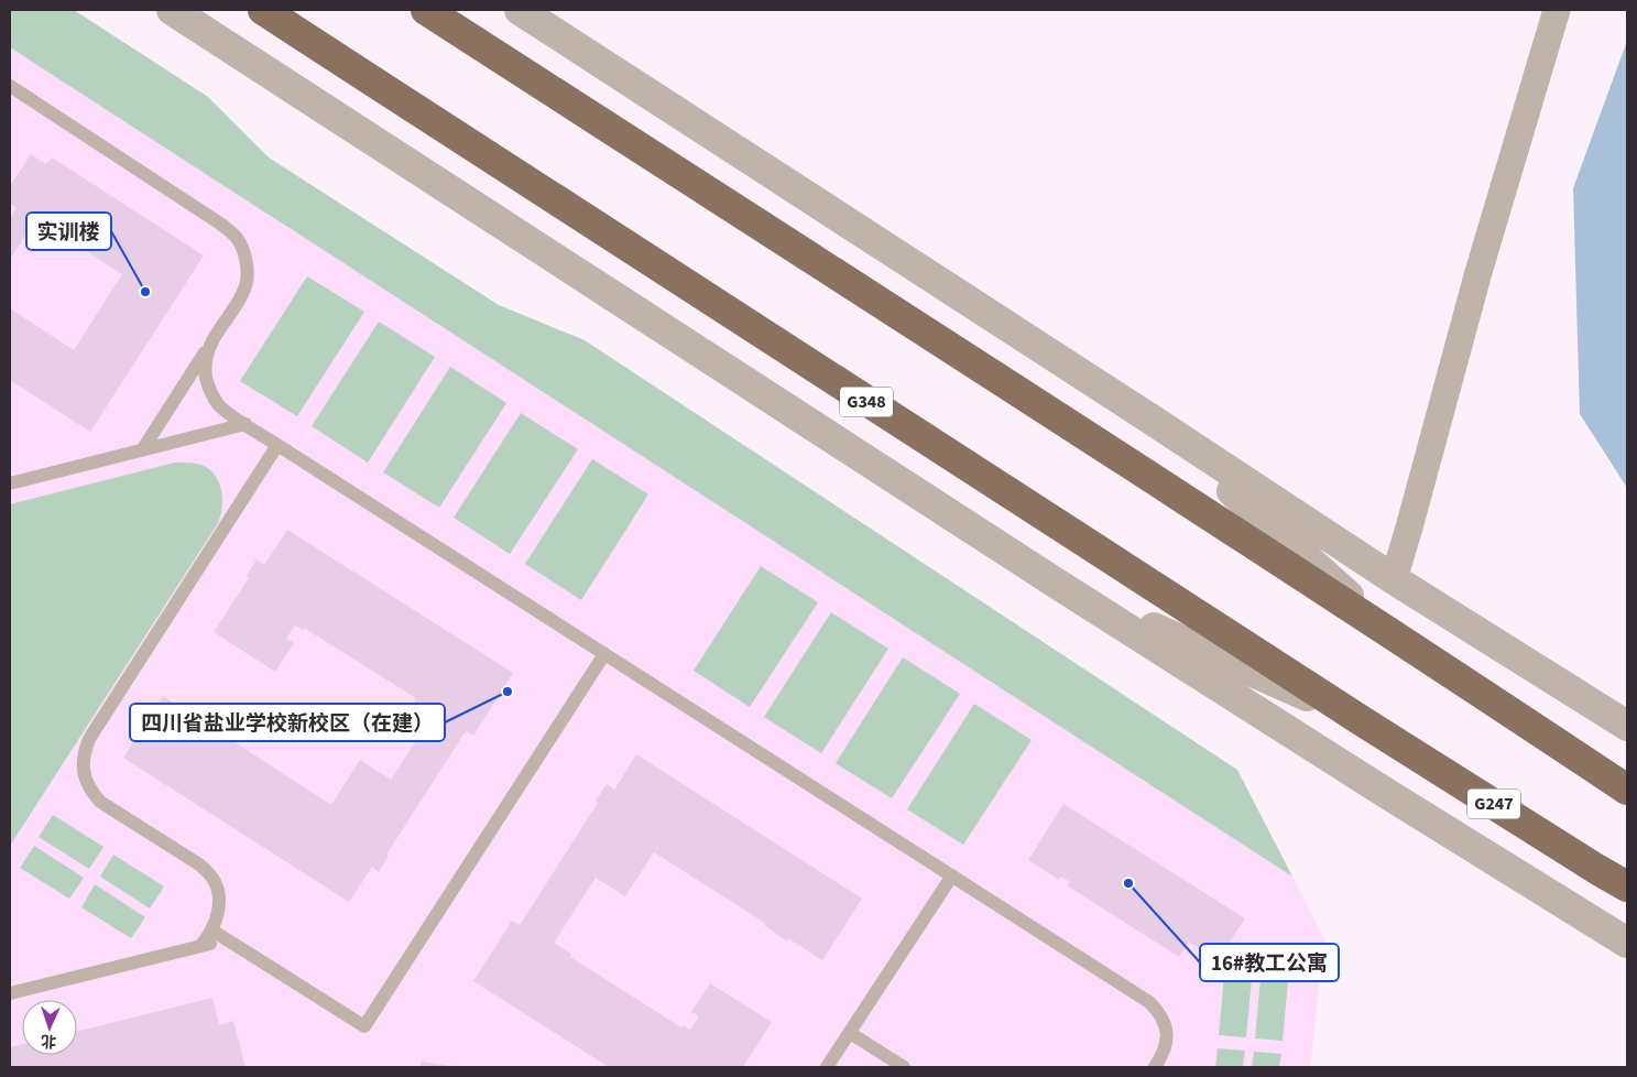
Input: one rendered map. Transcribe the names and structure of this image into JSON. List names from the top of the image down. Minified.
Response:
{"streets":{"highway":["G348","G247"]},"crossings":[["G348","G247"]],"places":["实训楼","四川省盐业学校新校区（在建）","16#教工公寓"],"north":"bottom"}
